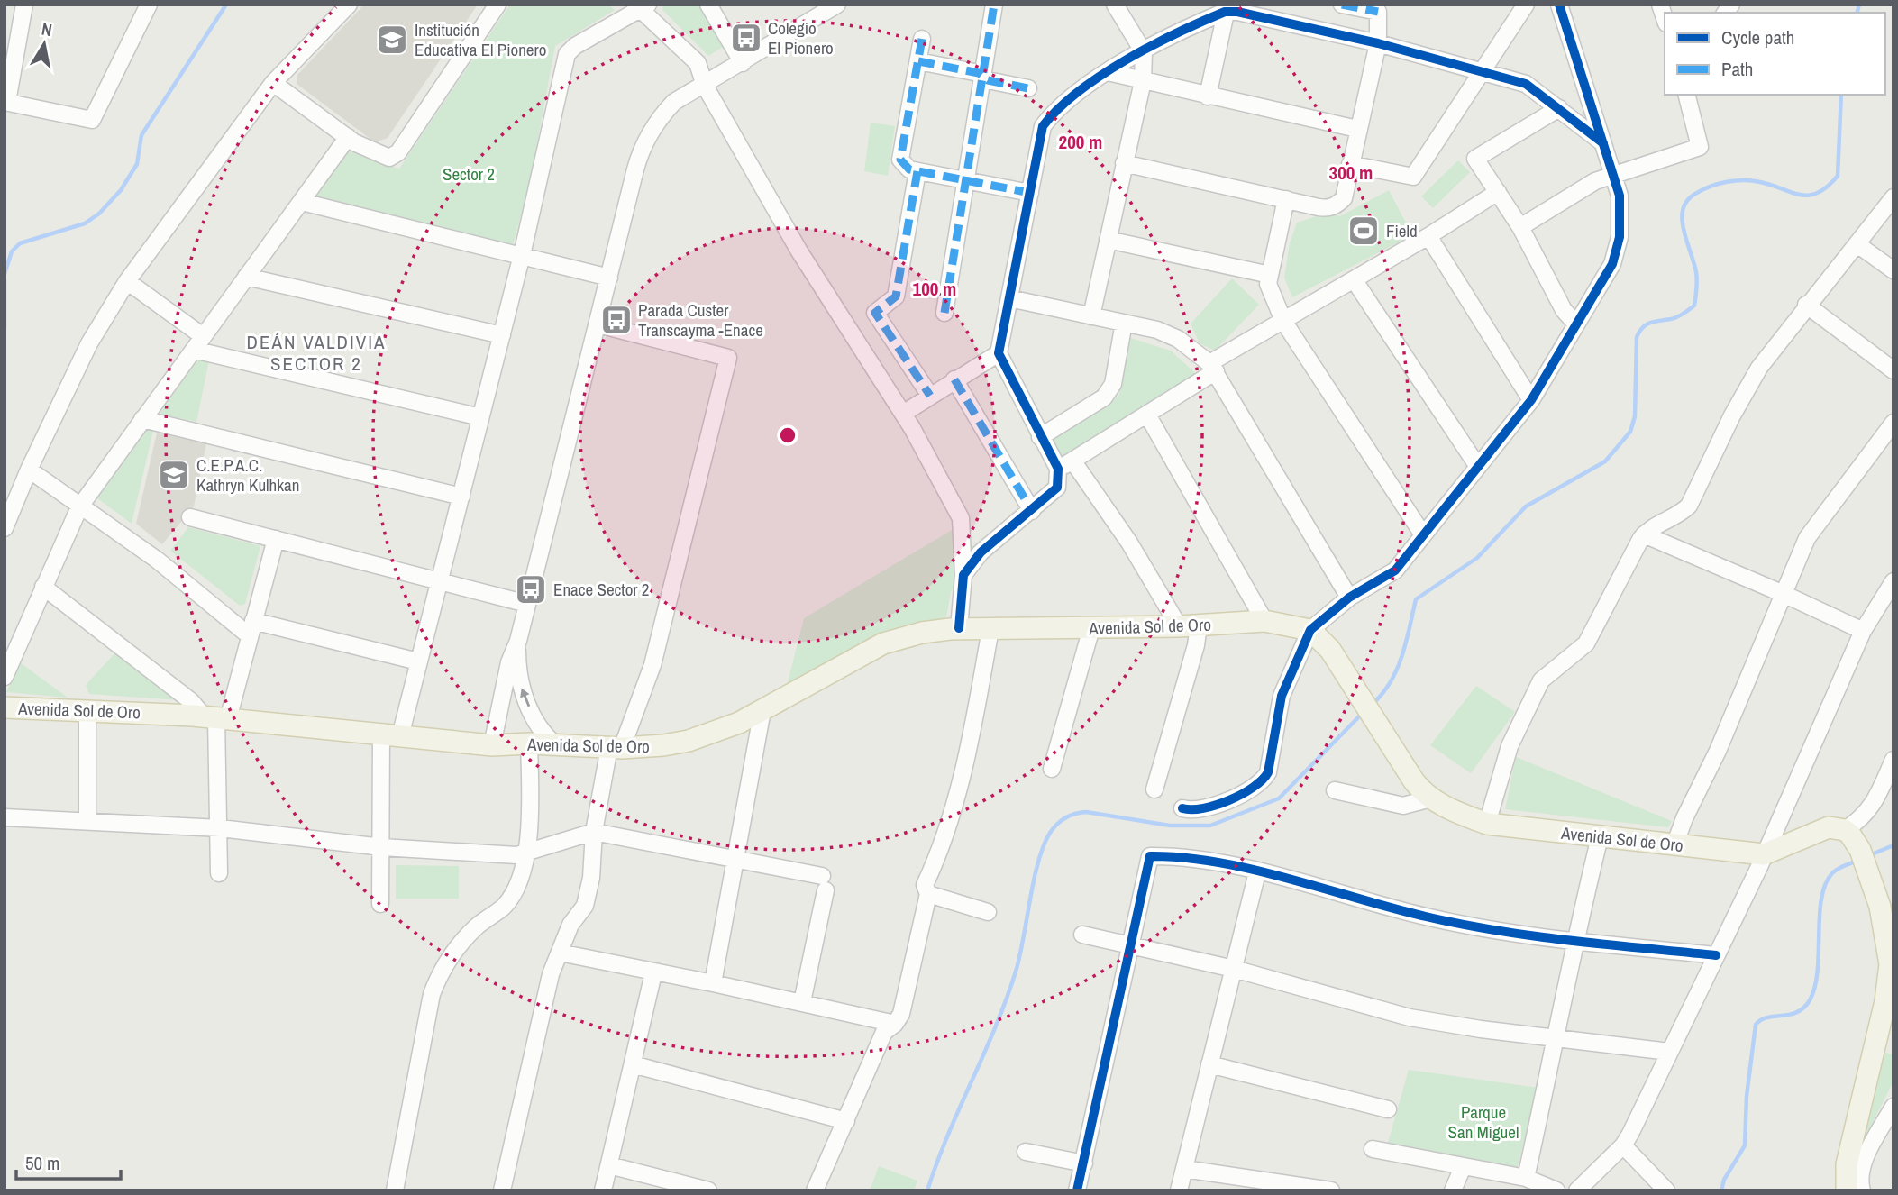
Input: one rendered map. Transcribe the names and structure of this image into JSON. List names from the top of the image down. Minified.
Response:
{"streets":{"main road":["Avenida Sol de Oro"]},"districts":["DEÁN VALDIVIA SECTOR 2"],"parks":["Sector 2","Parque San Miguel"],"places":{"bus stop":["Colegio El Pionero","Parada Custer Transcayma -Enace","Enace Sector 2"],"school or university":["Institución Educativa El Pionero","C.E.P.A.C. Kathryn Kulhkan"],"sports":["Field"]},"legend":["Cycle path","Path"],"scale_bar":"50 m","north":"top","rings":["200 m","300 m","100 m"]}
